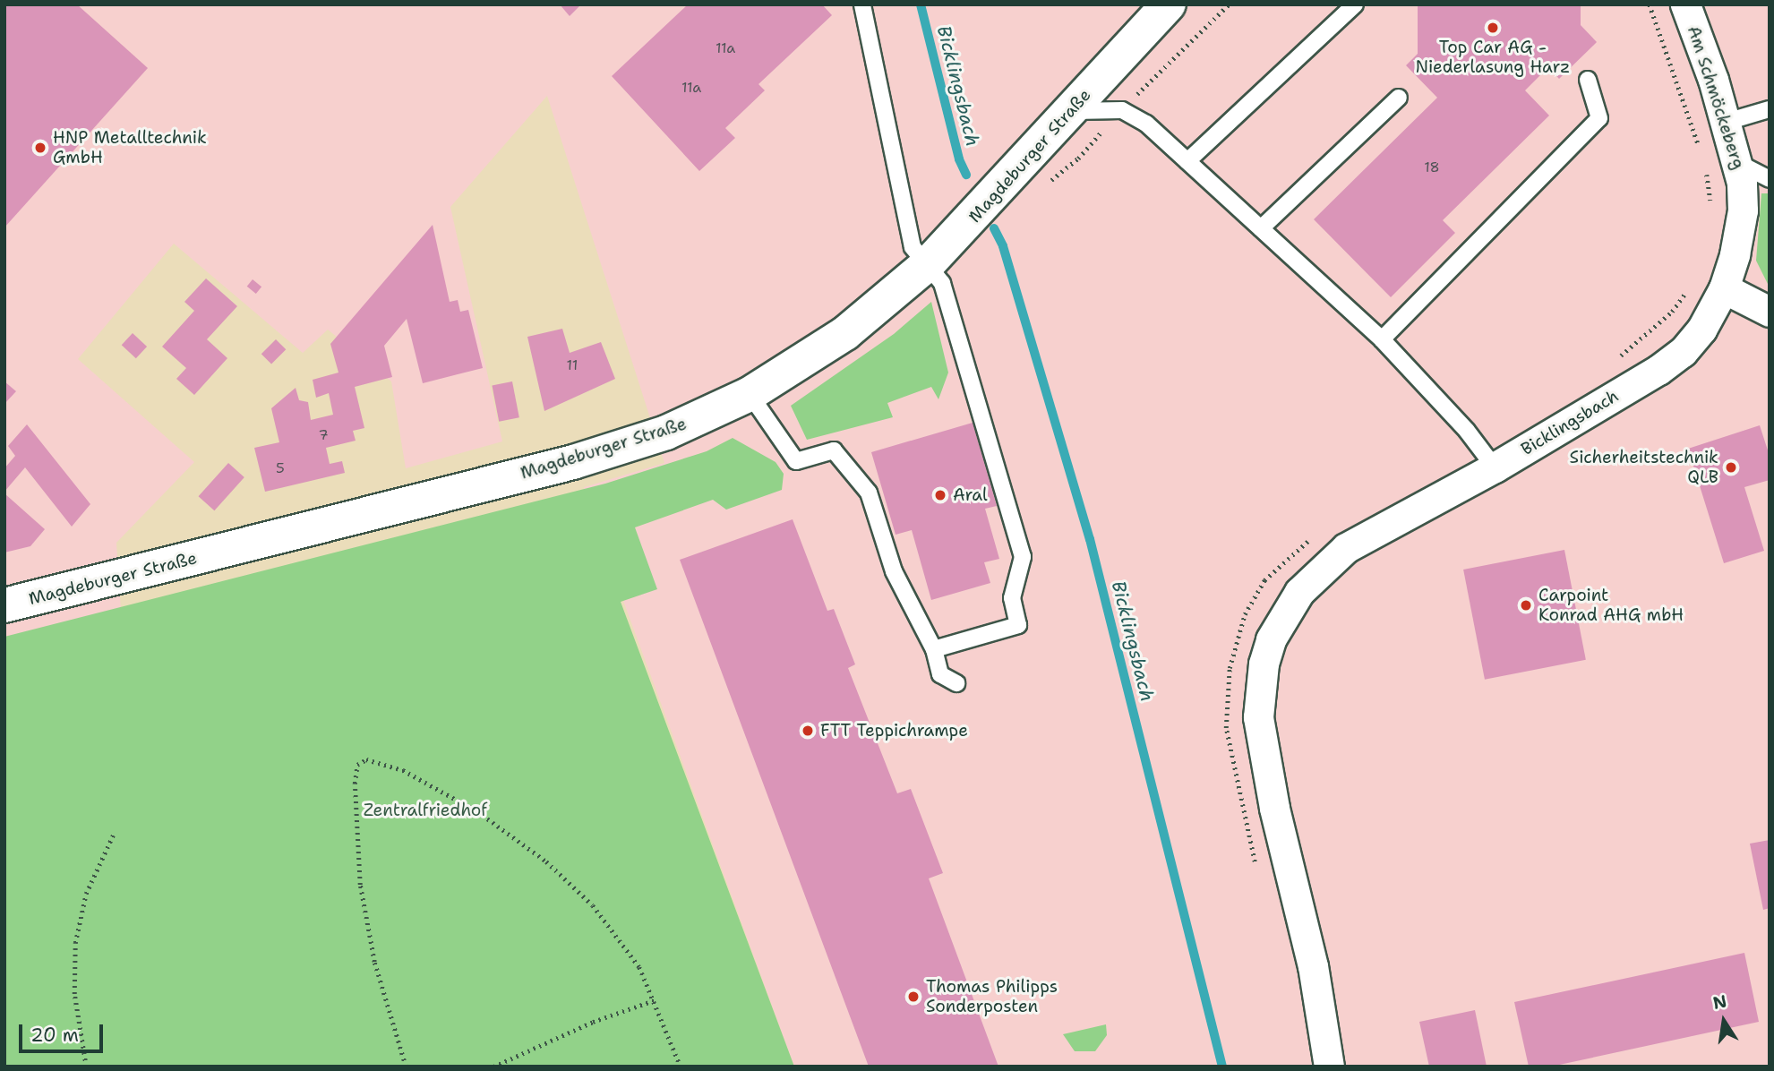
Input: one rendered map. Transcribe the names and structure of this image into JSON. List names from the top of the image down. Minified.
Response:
{"streets":{"main road":["Magdeburger Straße"],"street":["Am Schmöckeberg","Bicklingsbach"]},"crossings":[["Am Schmöckeberg","Bicklingsbach"]],"water":["Bicklingsbach"],"parks":["Zentralfriedhof"],"places":["Top Car AG - Niederlasung Harz","HNP Metalltechnik GmbH","Sicherheitstechnik QLB","Aral","Carpoint Konrad AHG mbH","FTT Teppichrampe","Thomas Philipps Sonderposten"],"house_numbers":["11a","11a","18","11","7","5"],"scale_bar":"20 m","north":"top"}
